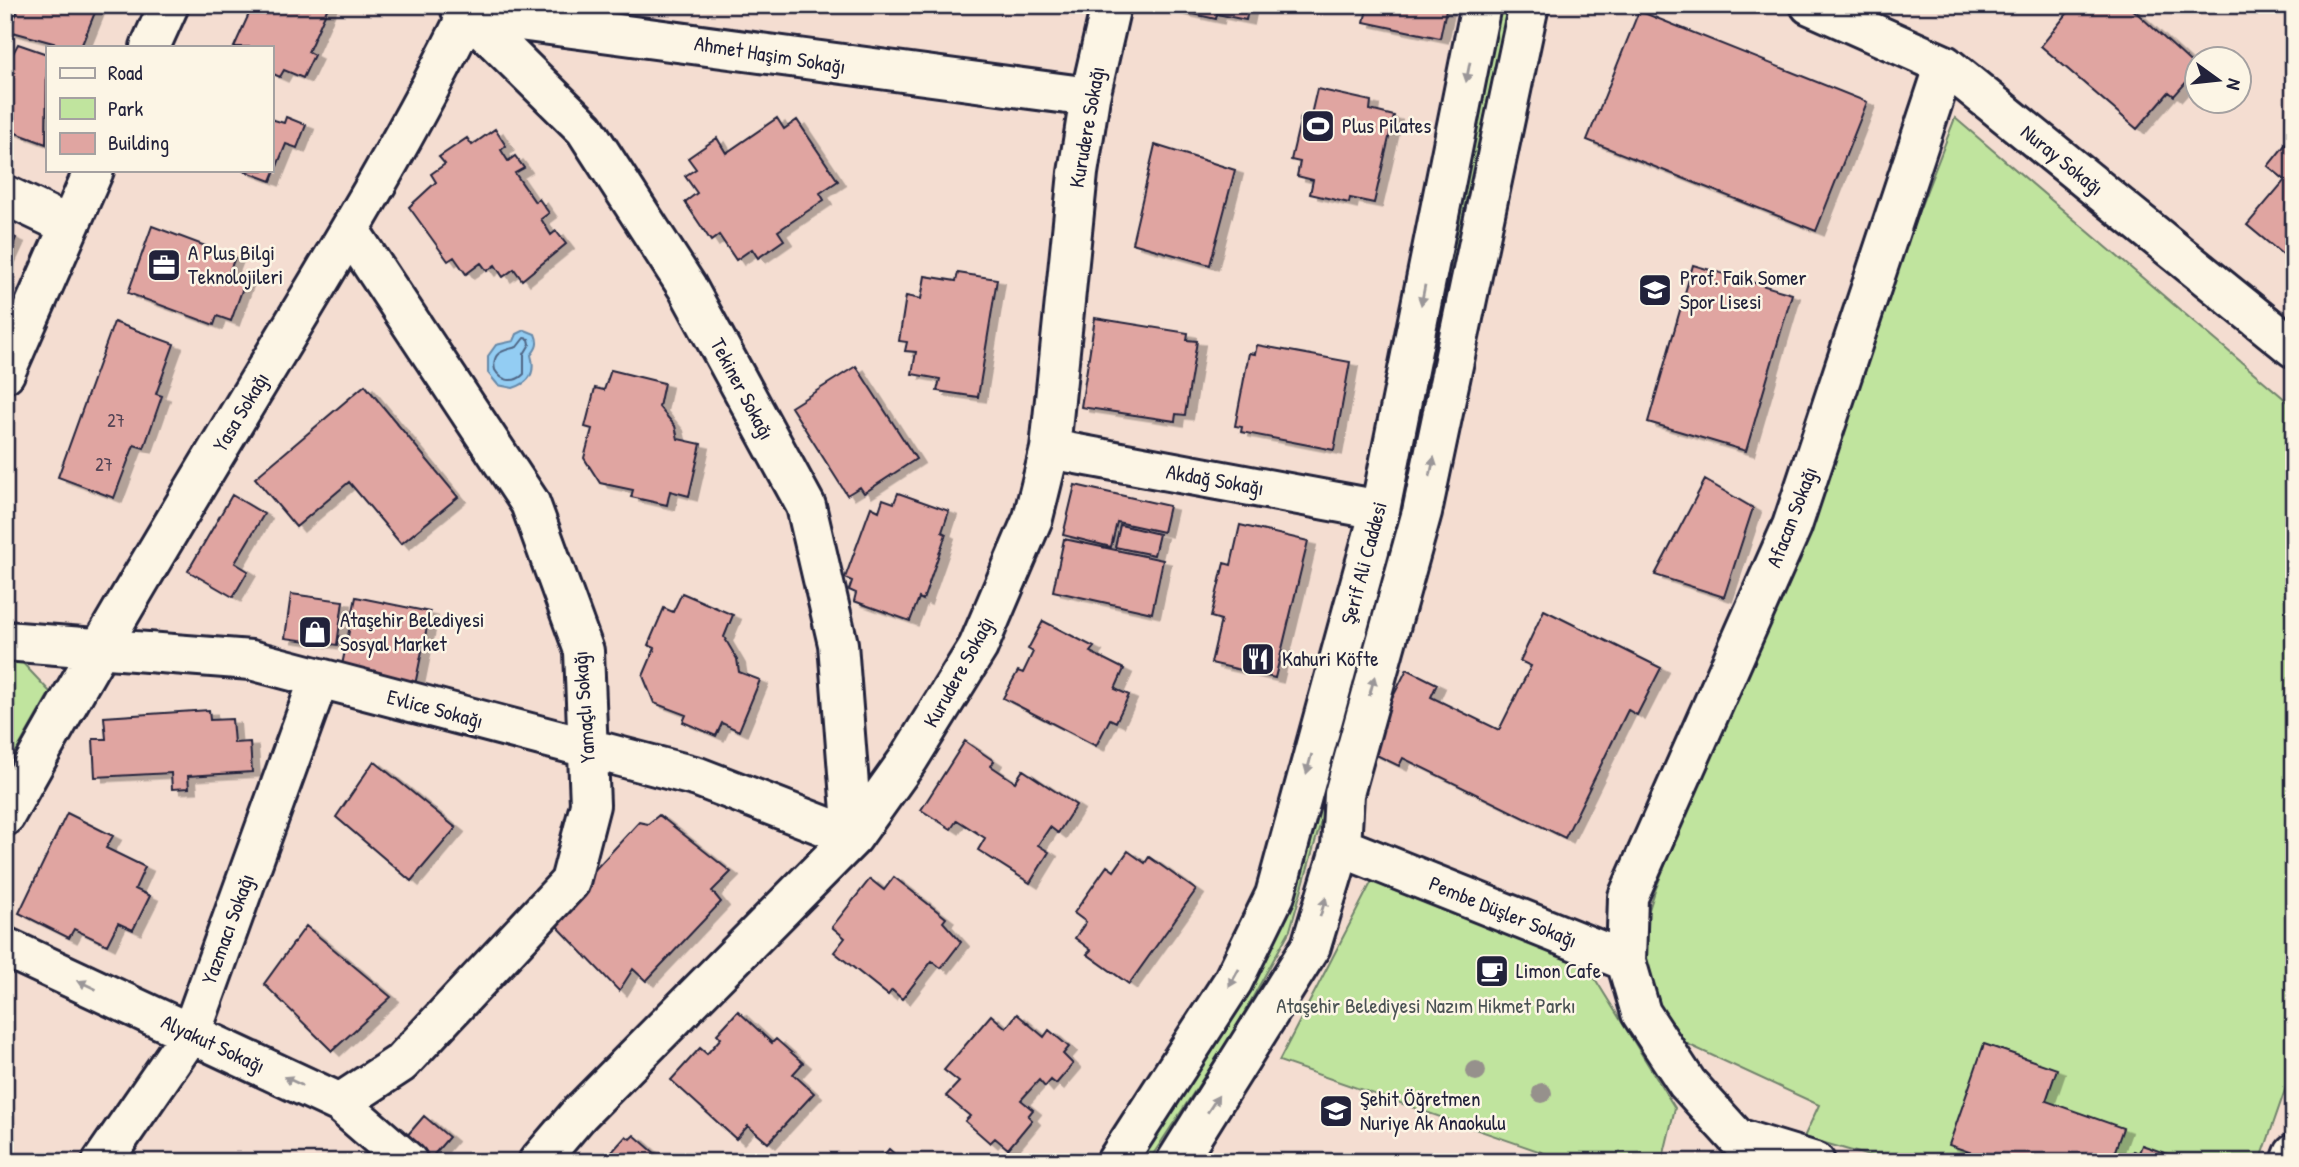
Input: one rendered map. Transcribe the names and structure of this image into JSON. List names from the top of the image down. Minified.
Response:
{"streets":{"street":["Ahmet Haşim Sokağı","Kurudere Sokağı","Nuray Sokağı","Tekiner Sokağı","Yasa Sokağı","Akdağ Sokağı","Afacan Sokağı","Şerif Ali Caddesi","Yamaçlı Sokağı","Evlice Sokağı","Pembe Düşler Sokağı","Yazmacı Sokağı","Alyakut Sokağı"]},"crossings":[["Ahmet Haşim Sokağı","Kurudere Sokağı"],["Ahmet Haşim Sokağı","Tekiner Sokağı"],["Ahmet Haşim Sokağı","Yasa Sokağı"],["Kurudere Sokağı","Tekiner Sokağı"],["Kurudere Sokağı","Akdağ Sokağı"],["Kurudere Sokağı","Evlice Sokağı"],["Nuray Sokağı","Afacan Sokağı"],["Tekiner Sokağı","Yasa Sokağı"],["Tekiner Sokağı","Evlice Sokağı"],["Yasa Sokağı","Yamaçlı Sokağı"],["Yasa Sokağı","Evlice Sokağı"],["Akdağ Sokağı","Şerif Ali Caddesi"],["Afacan Sokağı","Pembe Düşler Sokağı"],["Şerif Ali Caddesi","Pembe Düşler Sokağı"],["Yamaçlı Sokağı","Evlice Sokağı"],["Yamaçlı Sokağı","Alyakut Sokağı"],["Evlice Sokağı","Yazmacı Sokağı"],["Yazmacı Sokağı","Alyakut Sokağı"]],"one_way":["Alyakut Sokağı"],"parks":["Ataşehir Belediyesi Nazım Hikmet Parkı"],"places":{"sports":["Plus Pilates"],"office":["A Plus Bilgi Teknolojileri"],"school or university":["Prof. Faik Somer Spor Lisesi","Şehit Öğretmen Nuriye Ak Anaokulu"],"shop":["Ataşehir Belediyesi Sosyal Market"],"restaurant":["Kahuri Köfte"],"cafe":["Limon Cafe"]},"house_numbers":["27","27"],"legend":["Road","Park","Building"],"north":"right"}
